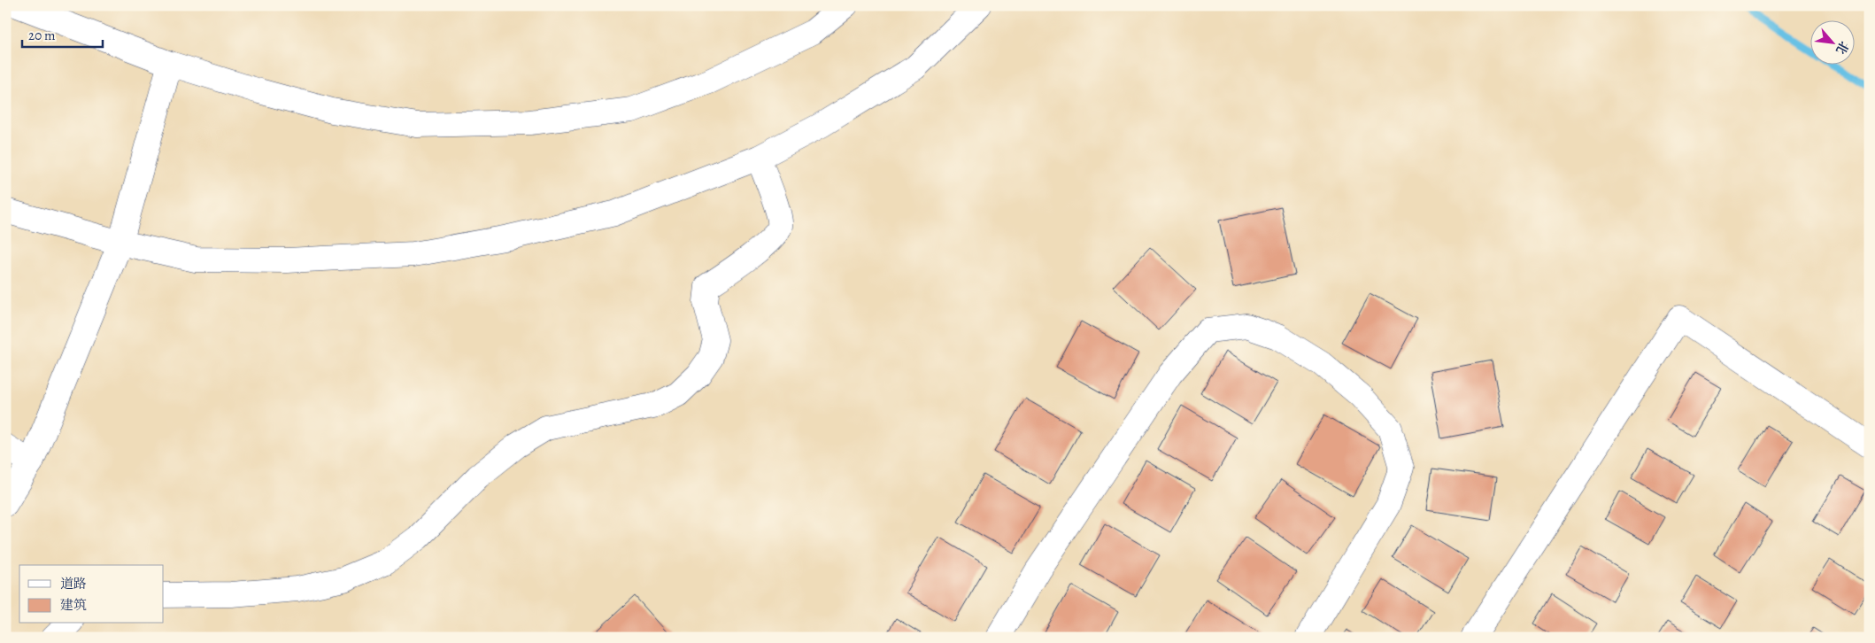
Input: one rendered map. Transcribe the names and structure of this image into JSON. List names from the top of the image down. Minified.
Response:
{"legend":["道路","建筑"],"scale_bar":"20 m","north":"bottom right"}
